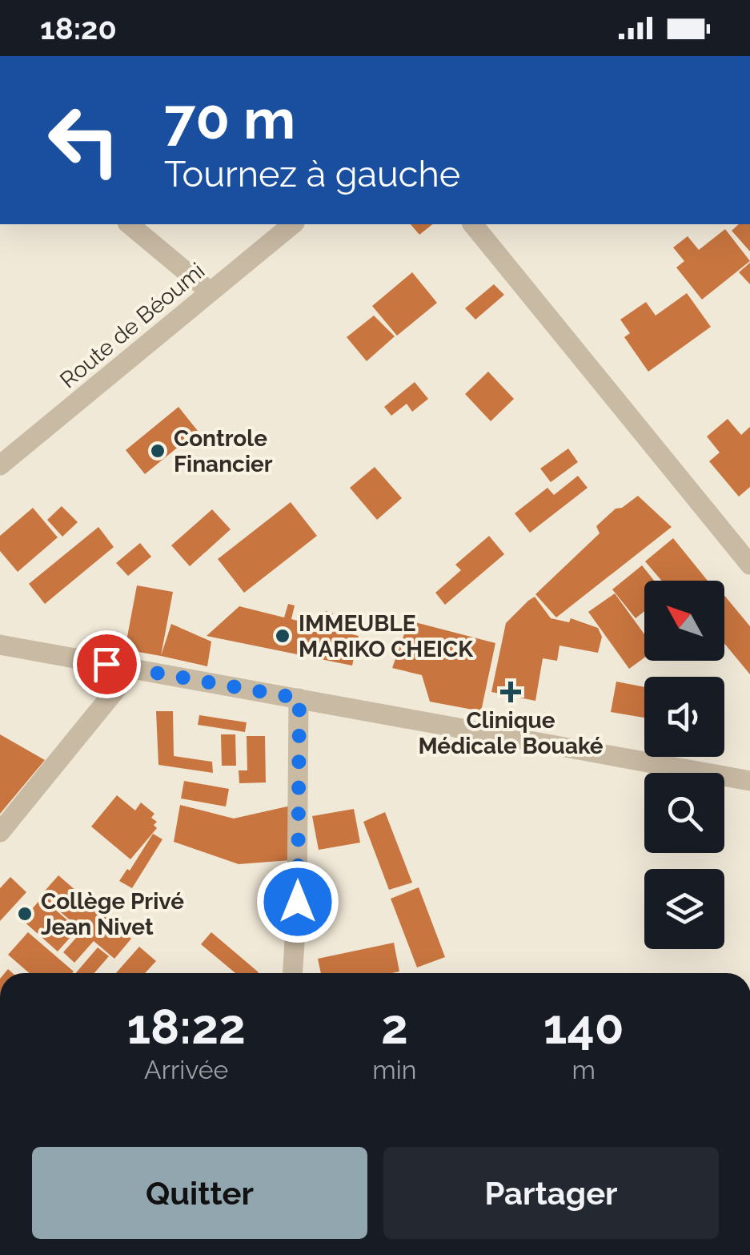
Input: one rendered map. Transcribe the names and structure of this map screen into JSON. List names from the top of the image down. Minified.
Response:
{"streets":{"street":["Route de Béoumi"]},"places":{"other":["Controle Financier","IMMEUBLE MARIKO CHEICK","Collège Privé Jean Nivet"],"health":["Clinique Médicale Bouaké"]},"north":"top left","page":{"status":"18:20","turn":["70 m","Tournez à gauche"],"eta":["18:22","Arrivée","2","min","140","m"],"buttons":["Quitter","Partager"]}}
